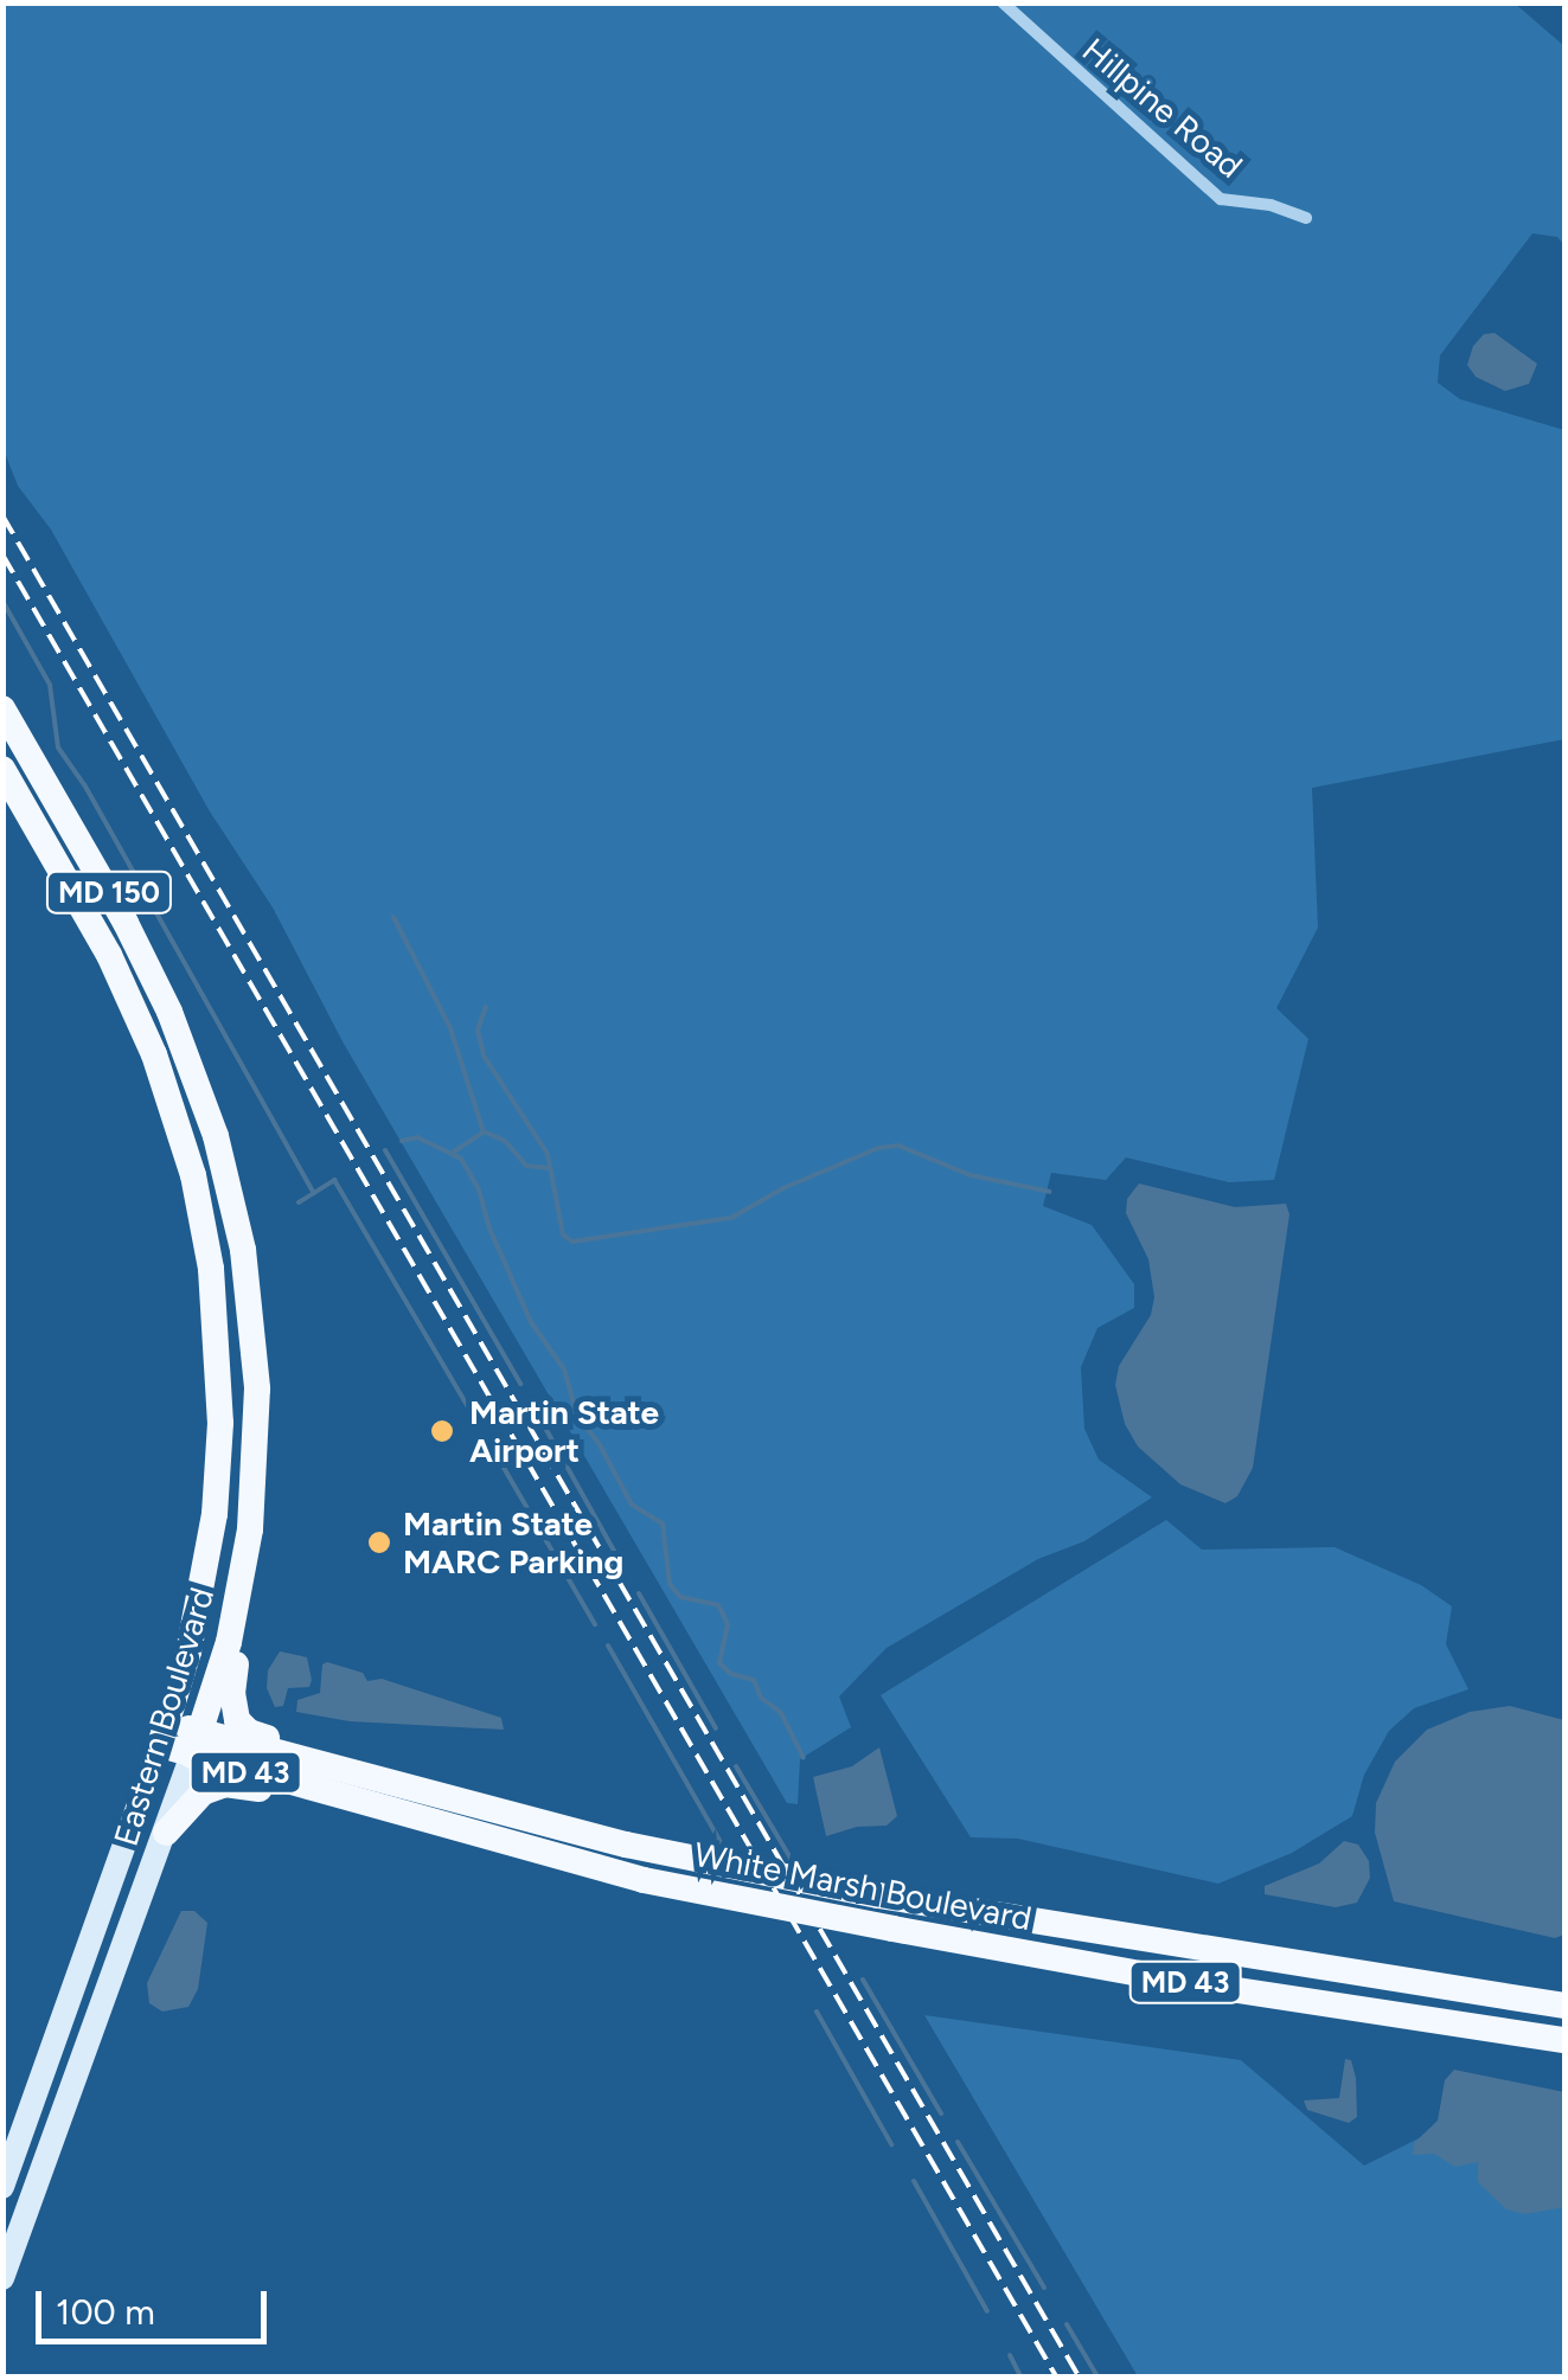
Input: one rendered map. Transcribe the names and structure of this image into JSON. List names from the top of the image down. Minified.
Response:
{"streets":{"main road":["MD 150","Eastern Boulevard","MD 43","White Marsh Boulevard"],"street":["Hillpine Road"]},"crossings":[["Eastern Boulevard","White Marsh Boulevard"]],"places":["Martin State Airport","Martin State MARC Parking"],"scale_bar":"100 m"}
